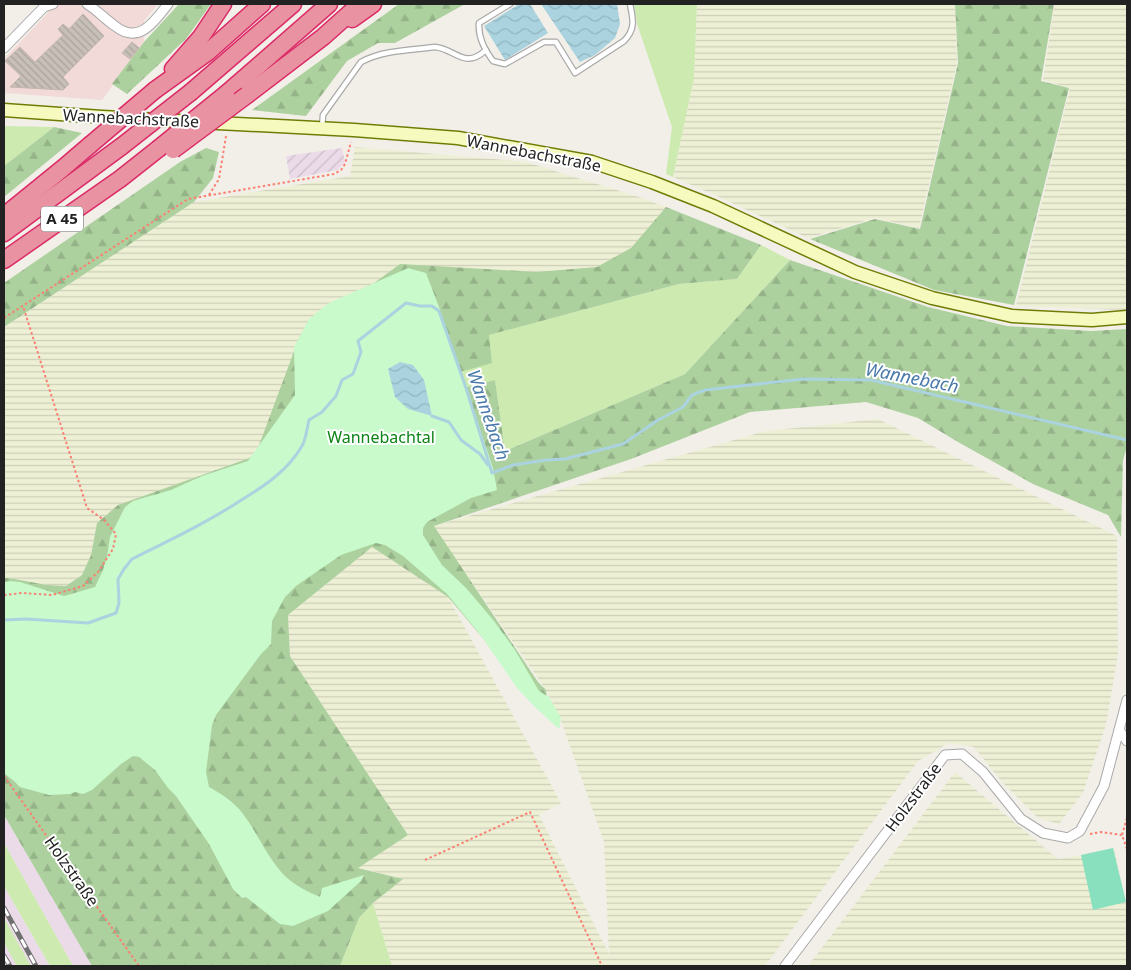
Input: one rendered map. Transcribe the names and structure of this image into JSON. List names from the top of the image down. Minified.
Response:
{"streets":{"highway":["A 45"],"main road":["Wannebachstraße"],"street":["Holzstraße"]},"water":["Wannebach"],"parks":["Wannebachtal"]}
